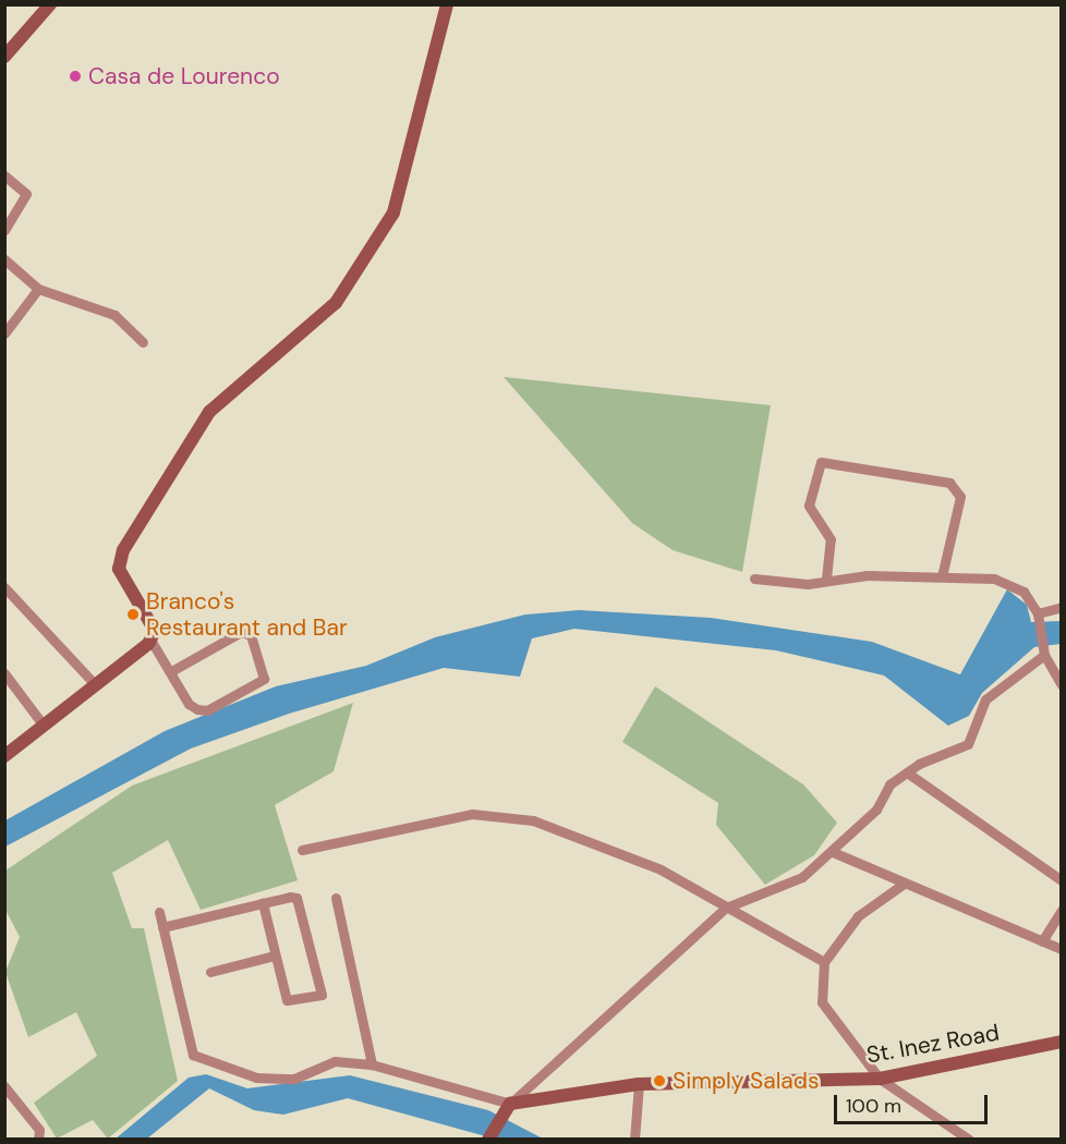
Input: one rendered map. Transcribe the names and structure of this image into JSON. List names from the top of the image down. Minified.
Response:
{"streets":{"street":["St. Inez Road"]},"places":["Casa de Lourenco","Branco's Restaurant and Bar","Simply Salads"],"scale_bar":"100 m"}
